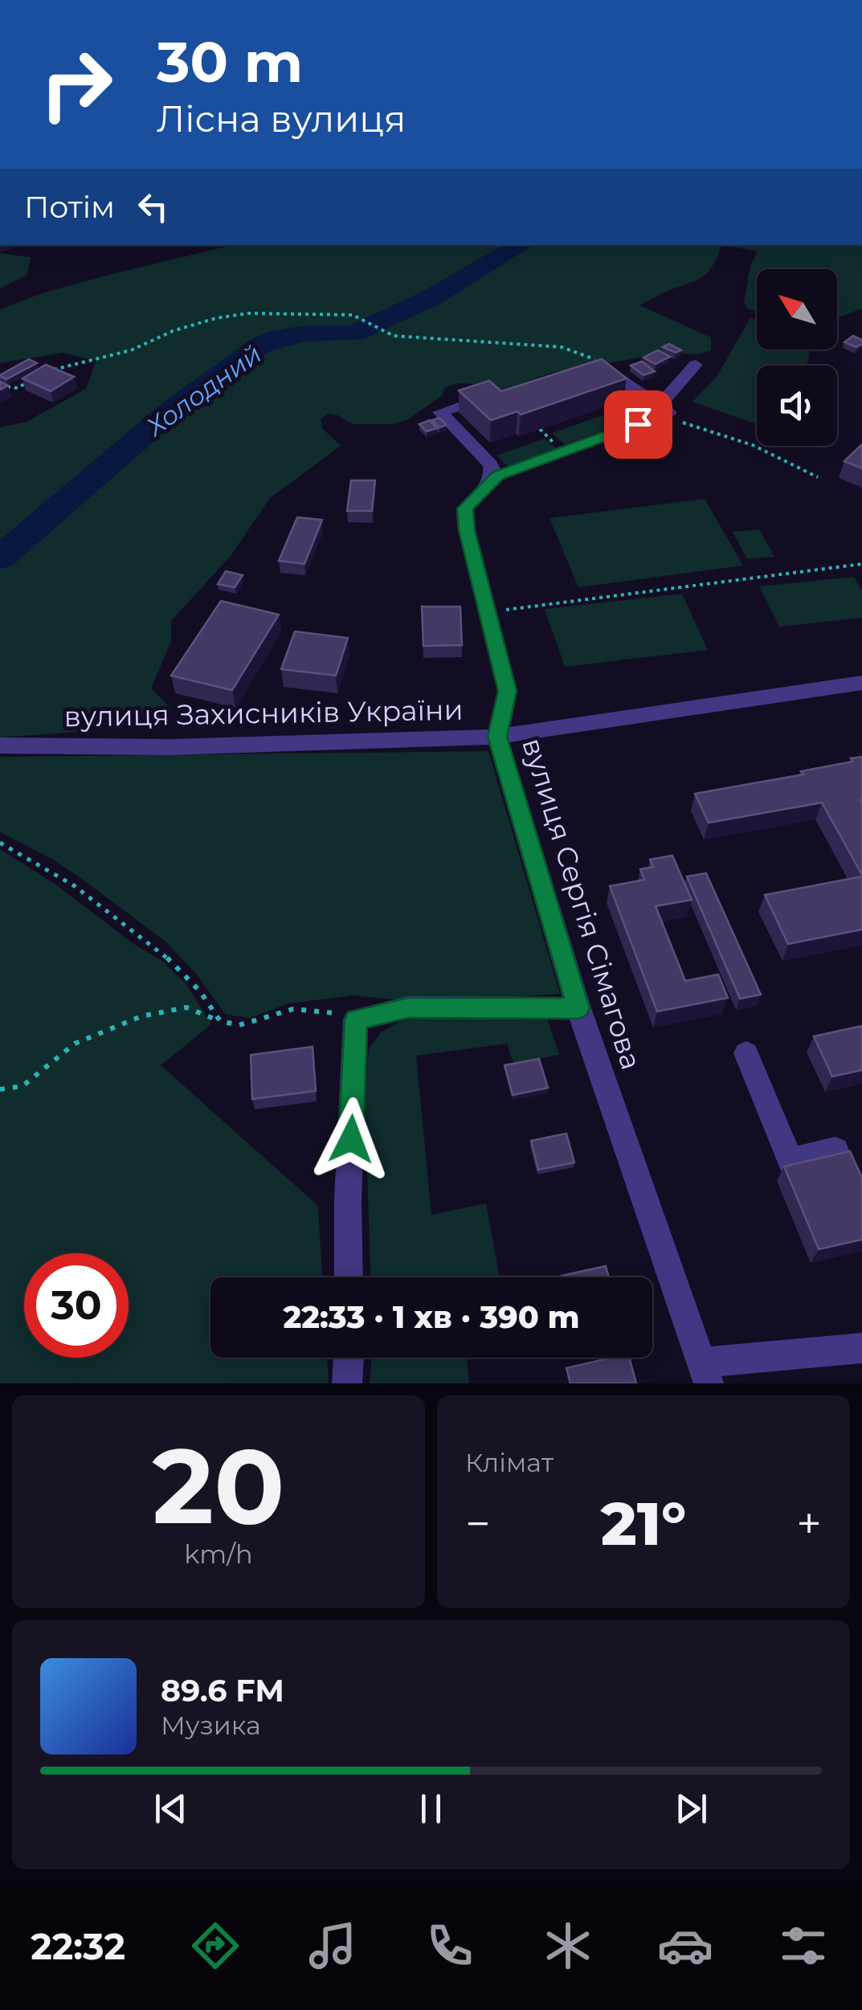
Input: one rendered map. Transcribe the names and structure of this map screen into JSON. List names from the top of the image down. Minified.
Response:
{"streets":{"street":["вулиця Захисників України","вулиця Сергія Сімагова"]},"crossings":[["вулиця Захисників України","вулиця Сергія Сімагова"]],"water":["Холодний"],"north":"top left","page":{"turn":["30 m","Лісна вулиця"],"then":"Потім","limit":"30","trip":"22:33 · 1 хв · 390 m","tile":[["20","km/h"],"Клімат"],"heat":["−","21°","+"],"song":["89.6 FM","Музика"],"tabs":"22:32"}}
